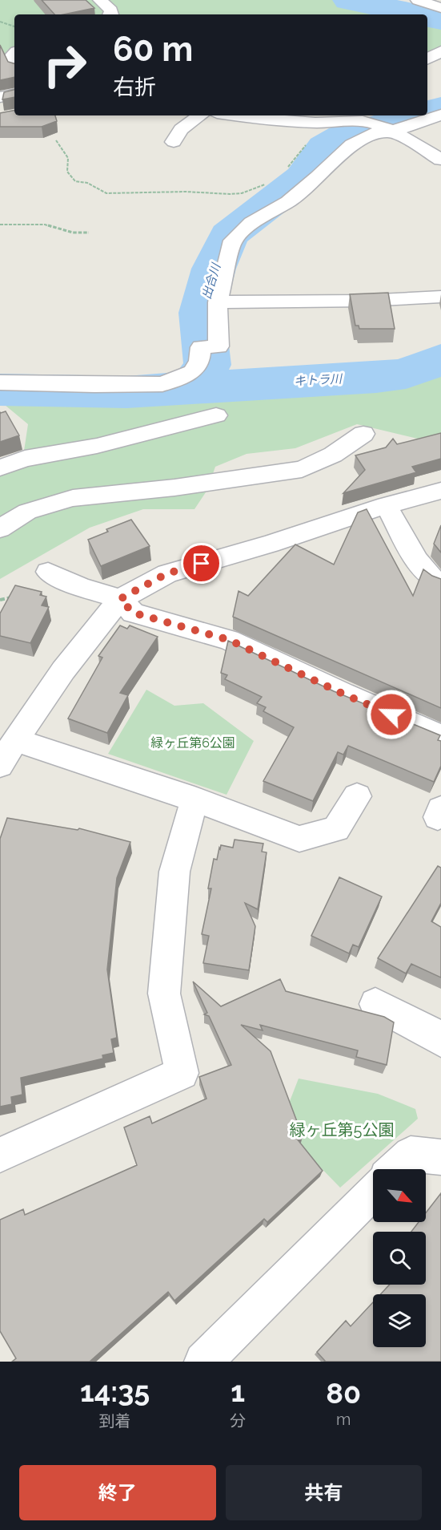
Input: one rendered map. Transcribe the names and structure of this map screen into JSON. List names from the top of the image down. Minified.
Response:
{"water":["出合川","キトラ川"],"parks":["緑ヶ丘第6公園","緑ヶ丘第5公園"],"north":"bottom right","page":{"turn":["60 m","右折"],"eta":["14:35","到着","1","分","80","m"],"buttons":["終了","共有"]}}
